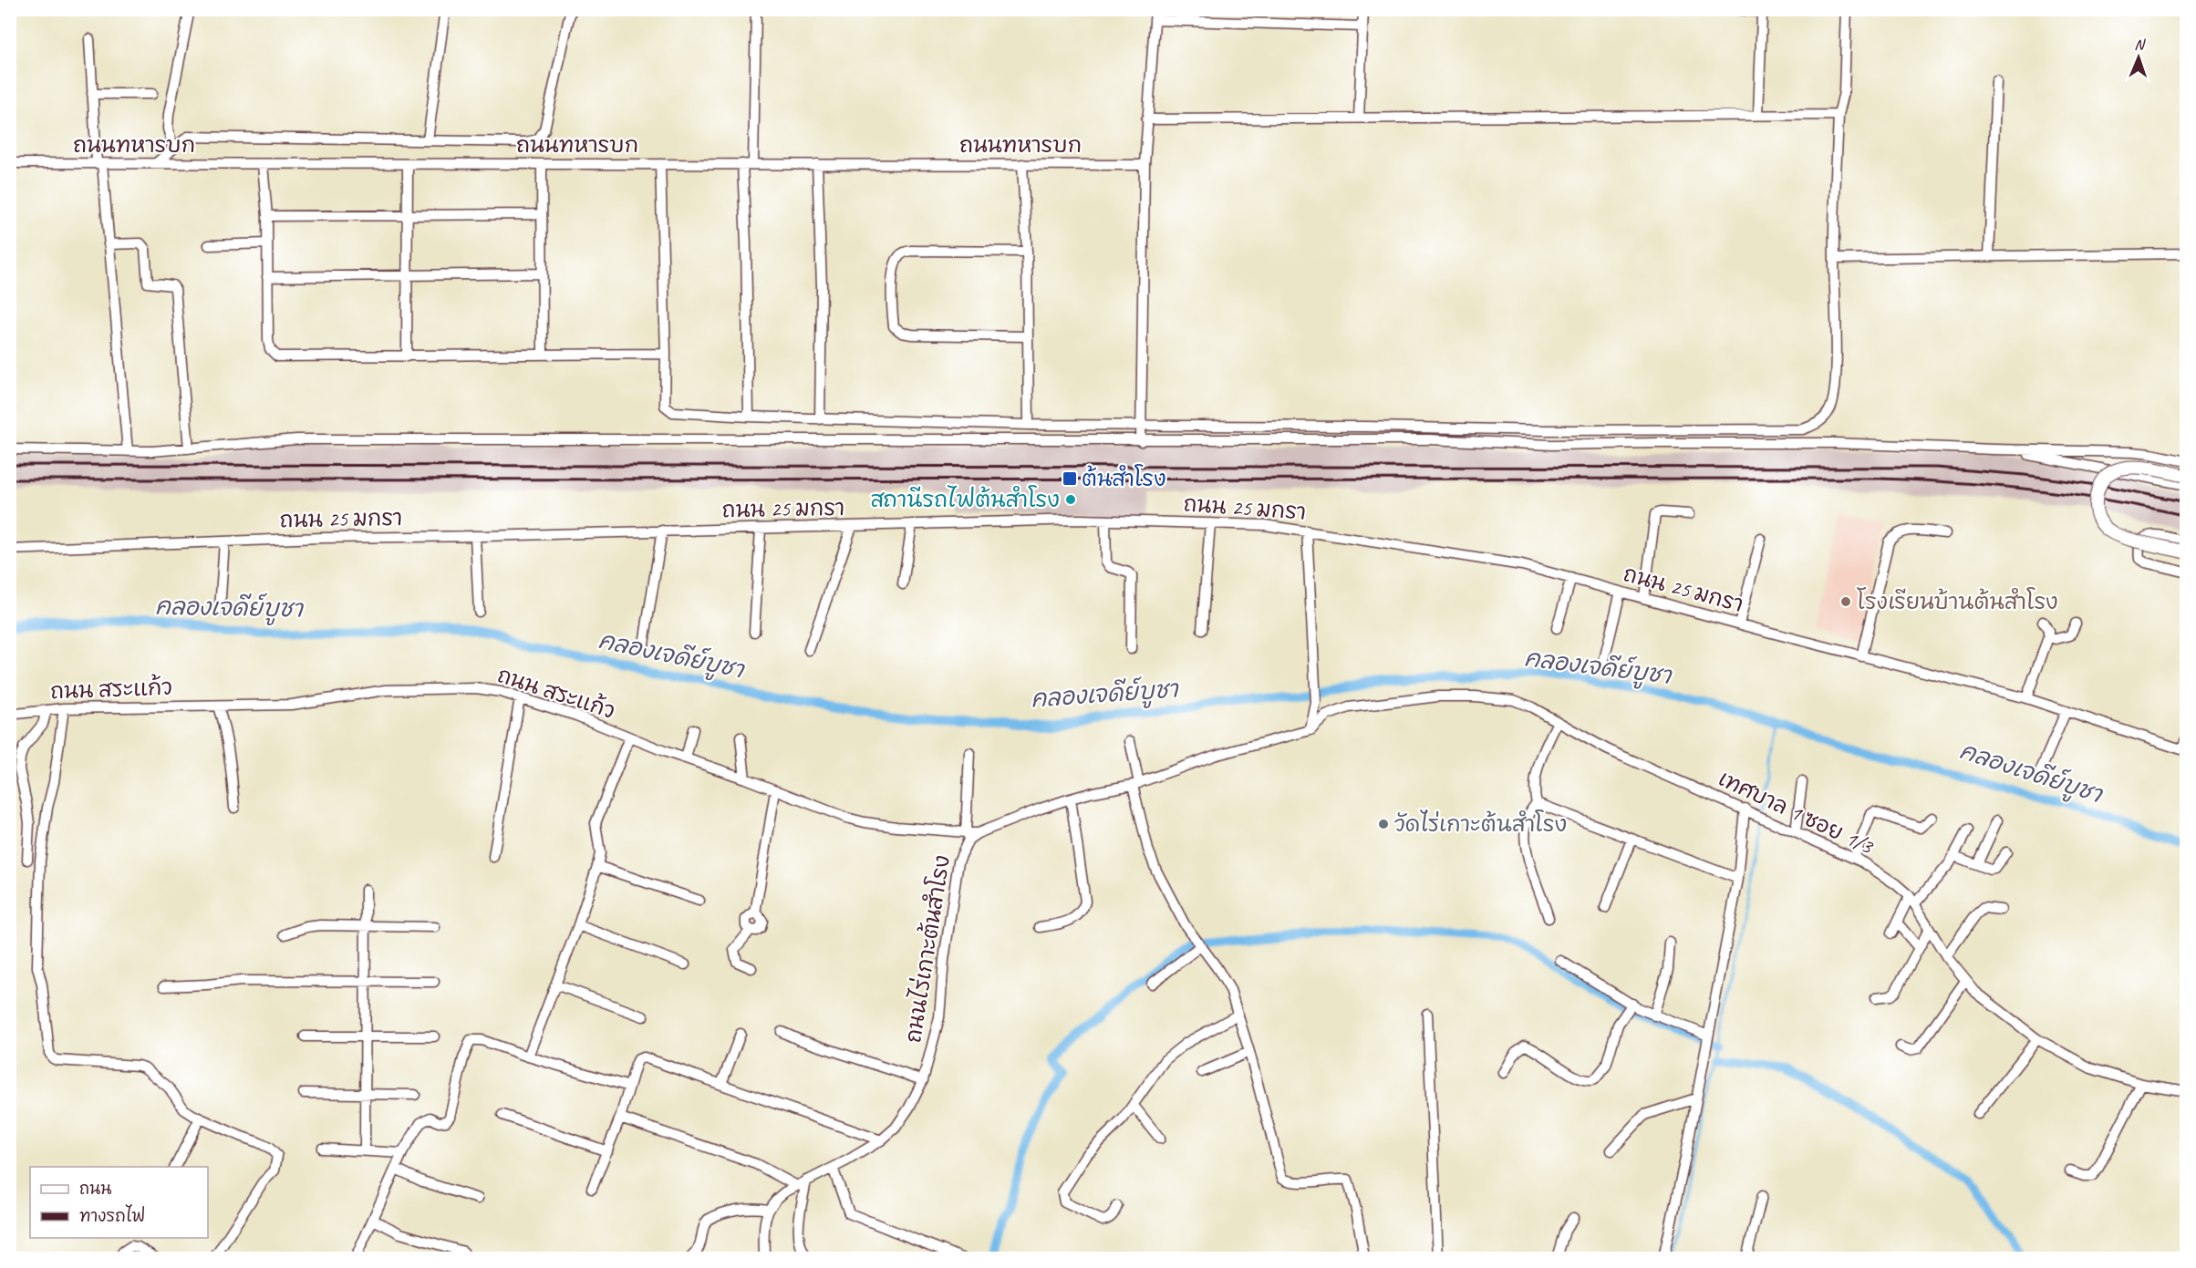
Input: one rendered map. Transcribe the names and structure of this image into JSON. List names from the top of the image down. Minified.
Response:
{"streets":{"street":["ถนนทหารบก","ถนน 25 มกรา","ถนน สระแก้ว","เทศบาล 1 ซอย 1/3","ถนนไร่เกาะต้นสำโรง"]},"crossings":[["ถนน สระแก้ว","ถนนไร่เกาะต้นสำโรง"]],"water":["คลองเจดีย์บูชา"],"places":{"transit":["ต้นสำโรง"],"other":["สถานีรถไฟต้นสำโรง","โรงเรียนบ้านต้นสำโรง","วัดไร่เกาะต้นสำโรง"]},"legend":["ถนน","ทางรถไฟ"],"north":"top"}
